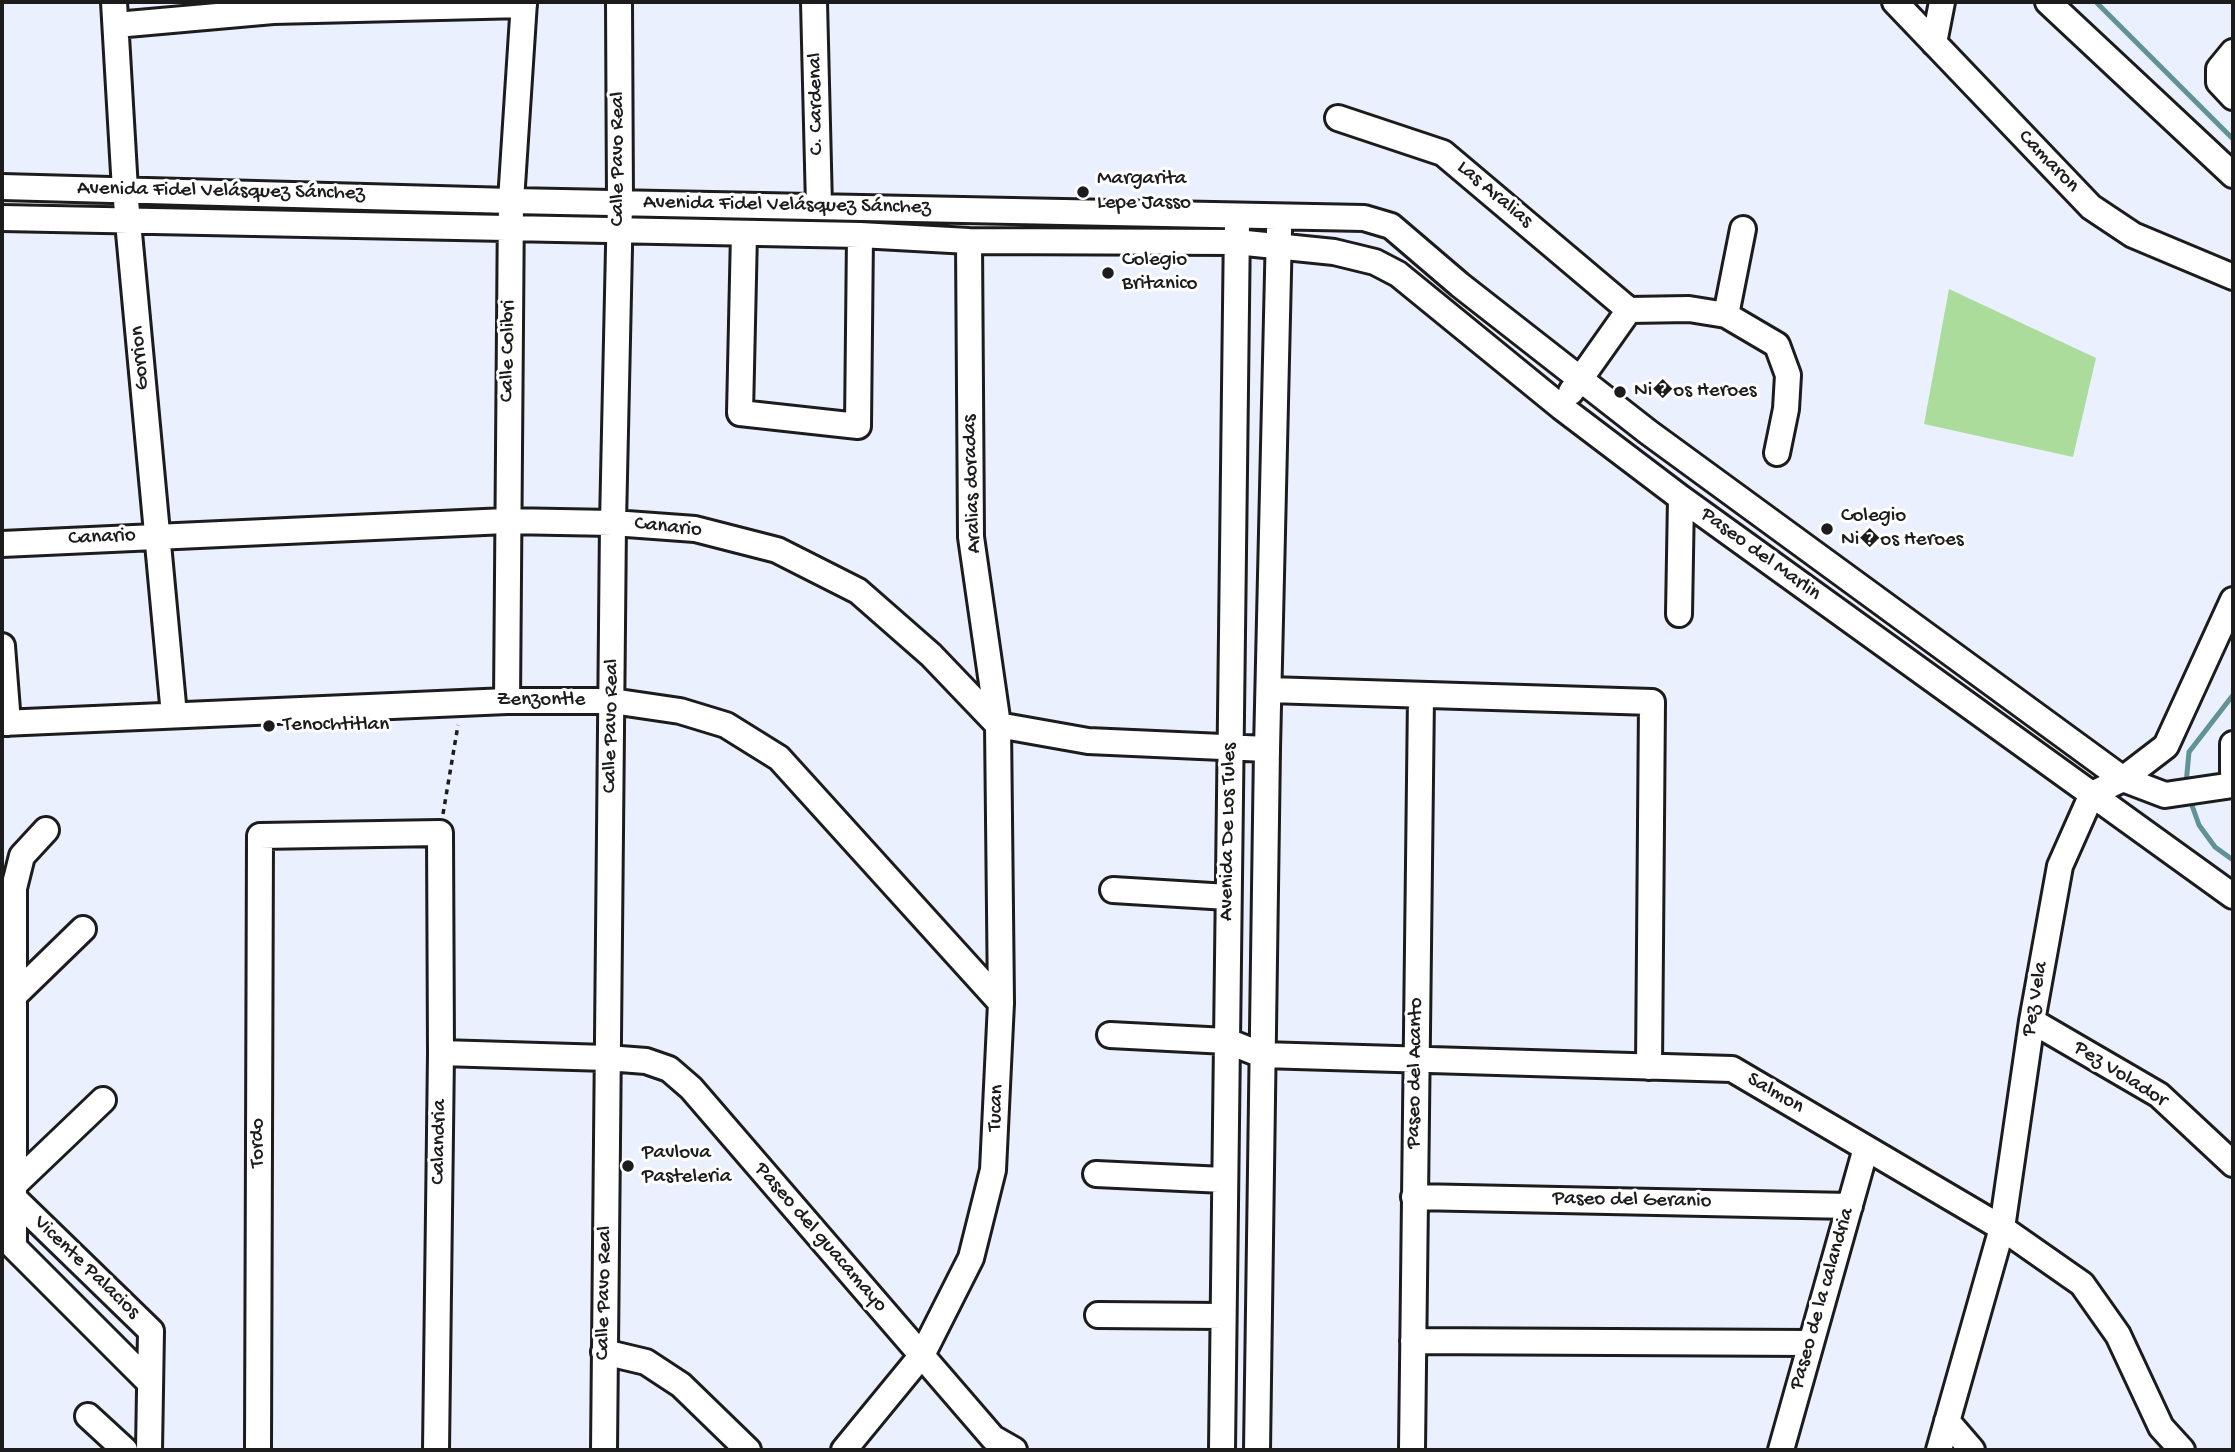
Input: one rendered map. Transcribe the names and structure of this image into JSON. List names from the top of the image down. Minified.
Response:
{"streets":{"street":["C. Cardenal","Calle Pavo Real","Camaron","Avenida Fidel Velásquez Sánchez","Las Aralias","Calle Colibri","Gorrion","Aralias doradas","Canario","Paseo del Marlin","Zenzontle","Avenida De Los Tules","Pez Vela","Paseo del Acanto","Pez Volador","Salmon","Tucan","Calandria","Tordo","Paseo del Geranio","Paseo del guacamayo","Vicente Palacios","Paseo de la calandria"]},"crossings":[["C. Cardenal","Avenida Fidel Velásquez Sánchez"],["Calle Pavo Real","Avenida Fidel Velásquez Sánchez"],["Calle Pavo Real","Canario"],["Calle Pavo Real","Zenzontle"],["Calle Pavo Real","Paseo del guacamayo"],["Avenida Fidel Velásquez Sánchez","Calle Colibri"],["Avenida Fidel Velásquez Sánchez","Gorrion"],["Avenida Fidel Velásquez Sánchez","Aralias doradas"],["Avenida Fidel Velásquez Sánchez","Paseo del Marlin"],["Avenida Fidel Velásquez Sánchez","Avenida De Los Tules"],["Calle Colibri","Canario"],["Calle Colibri","Zenzontle"],["Gorrion","Canario"],["Gorrion","Zenzontle"],["Aralias doradas","Canario"],["Aralias doradas","Tucan"],["Canario","Tucan"],["Paseo del Marlin","Avenida De Los Tules"],["Paseo del Marlin","Pez Vela"],["Zenzontle","Tucan"],["Avenida De Los Tules","Salmon"],["Pez Vela","Pez Volador"],["Pez Vela","Salmon"],["Paseo del Acanto","Salmon"],["Paseo del Acanto","Paseo del Geranio"],["Salmon","Paseo de la calandria"],["Tucan","Paseo del guacamayo"],["Calandria","Tordo"],["Calandria","Paseo del guacamayo"],["Paseo del Geranio","Paseo de la calandria"]],"places":["Margarita Lepe Jasso","Colegio Britanico","Ni�os Heroes","Colegio Ni�os Heroes","Tenochtitlan","Pavlova Pasteleria"]}
